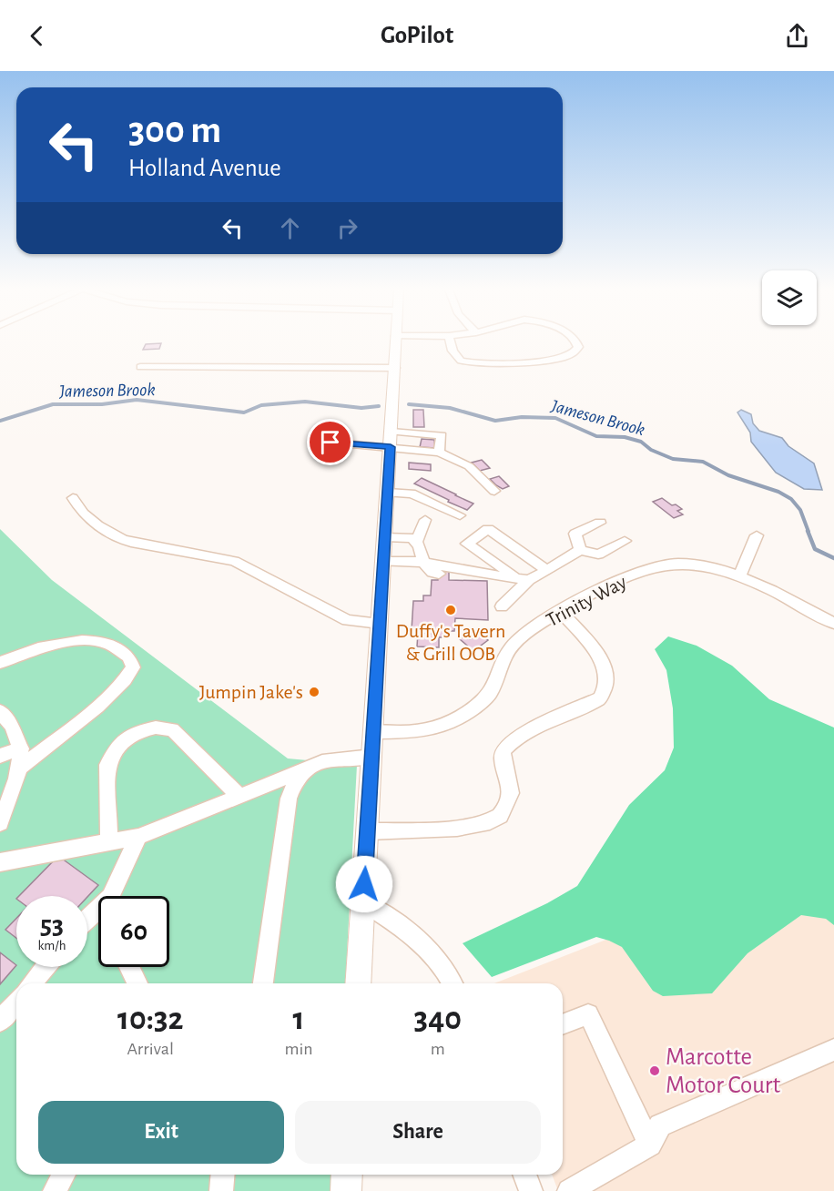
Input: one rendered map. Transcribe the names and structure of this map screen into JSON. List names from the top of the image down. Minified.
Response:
{"streets":{"street":["Trinity Way"]},"water":["Jameson Brook"],"places":["Duffy's Tavern & Grill OOB","Jumpin Jake's","Marcotte Motor Court"],"page":{"header":"GoPilot","turn":["300 m","Holland Avenue"],"speed":"53 km/h","limit":"60","eta":["10:32","Arrival","1","min","340","m"],"buttons":["Exit","Share"]}}
